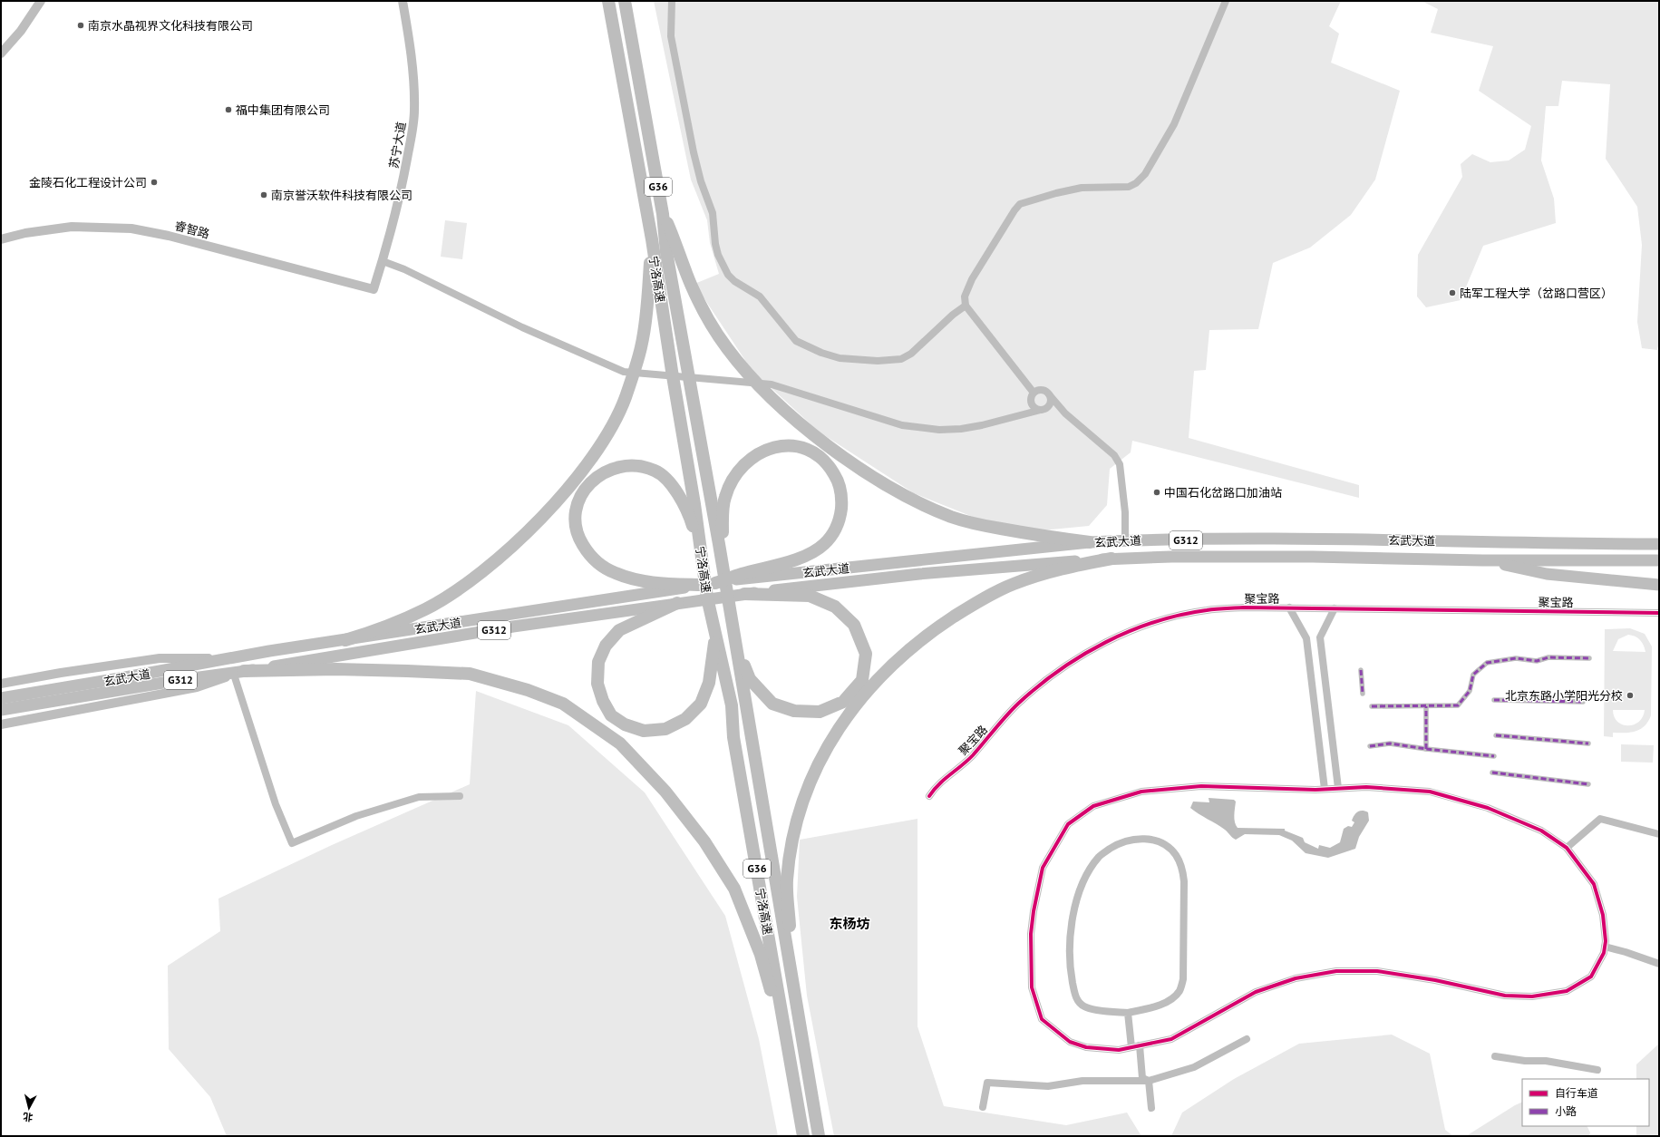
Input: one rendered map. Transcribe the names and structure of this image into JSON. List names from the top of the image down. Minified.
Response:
{"streets":{"highway":["G36","宁洛高速","G312","玄武大道"],"street":["苏宁大道","睿智路","聚宝路"]},"crossings":[["苏宁大道","睿智路"]],"districts":["东杨坊"],"places":["南京水晶视界文化科技有限公司","福中集团有限公司","金陵石化工程设计公司","南京誉沃软件科技有限公司","陆军工程大学（岔路口营区）","中国石化岔路口加油站","北京东路小学阳光分校"],"legend":["自行车道","小路"],"north":"bottom"}
